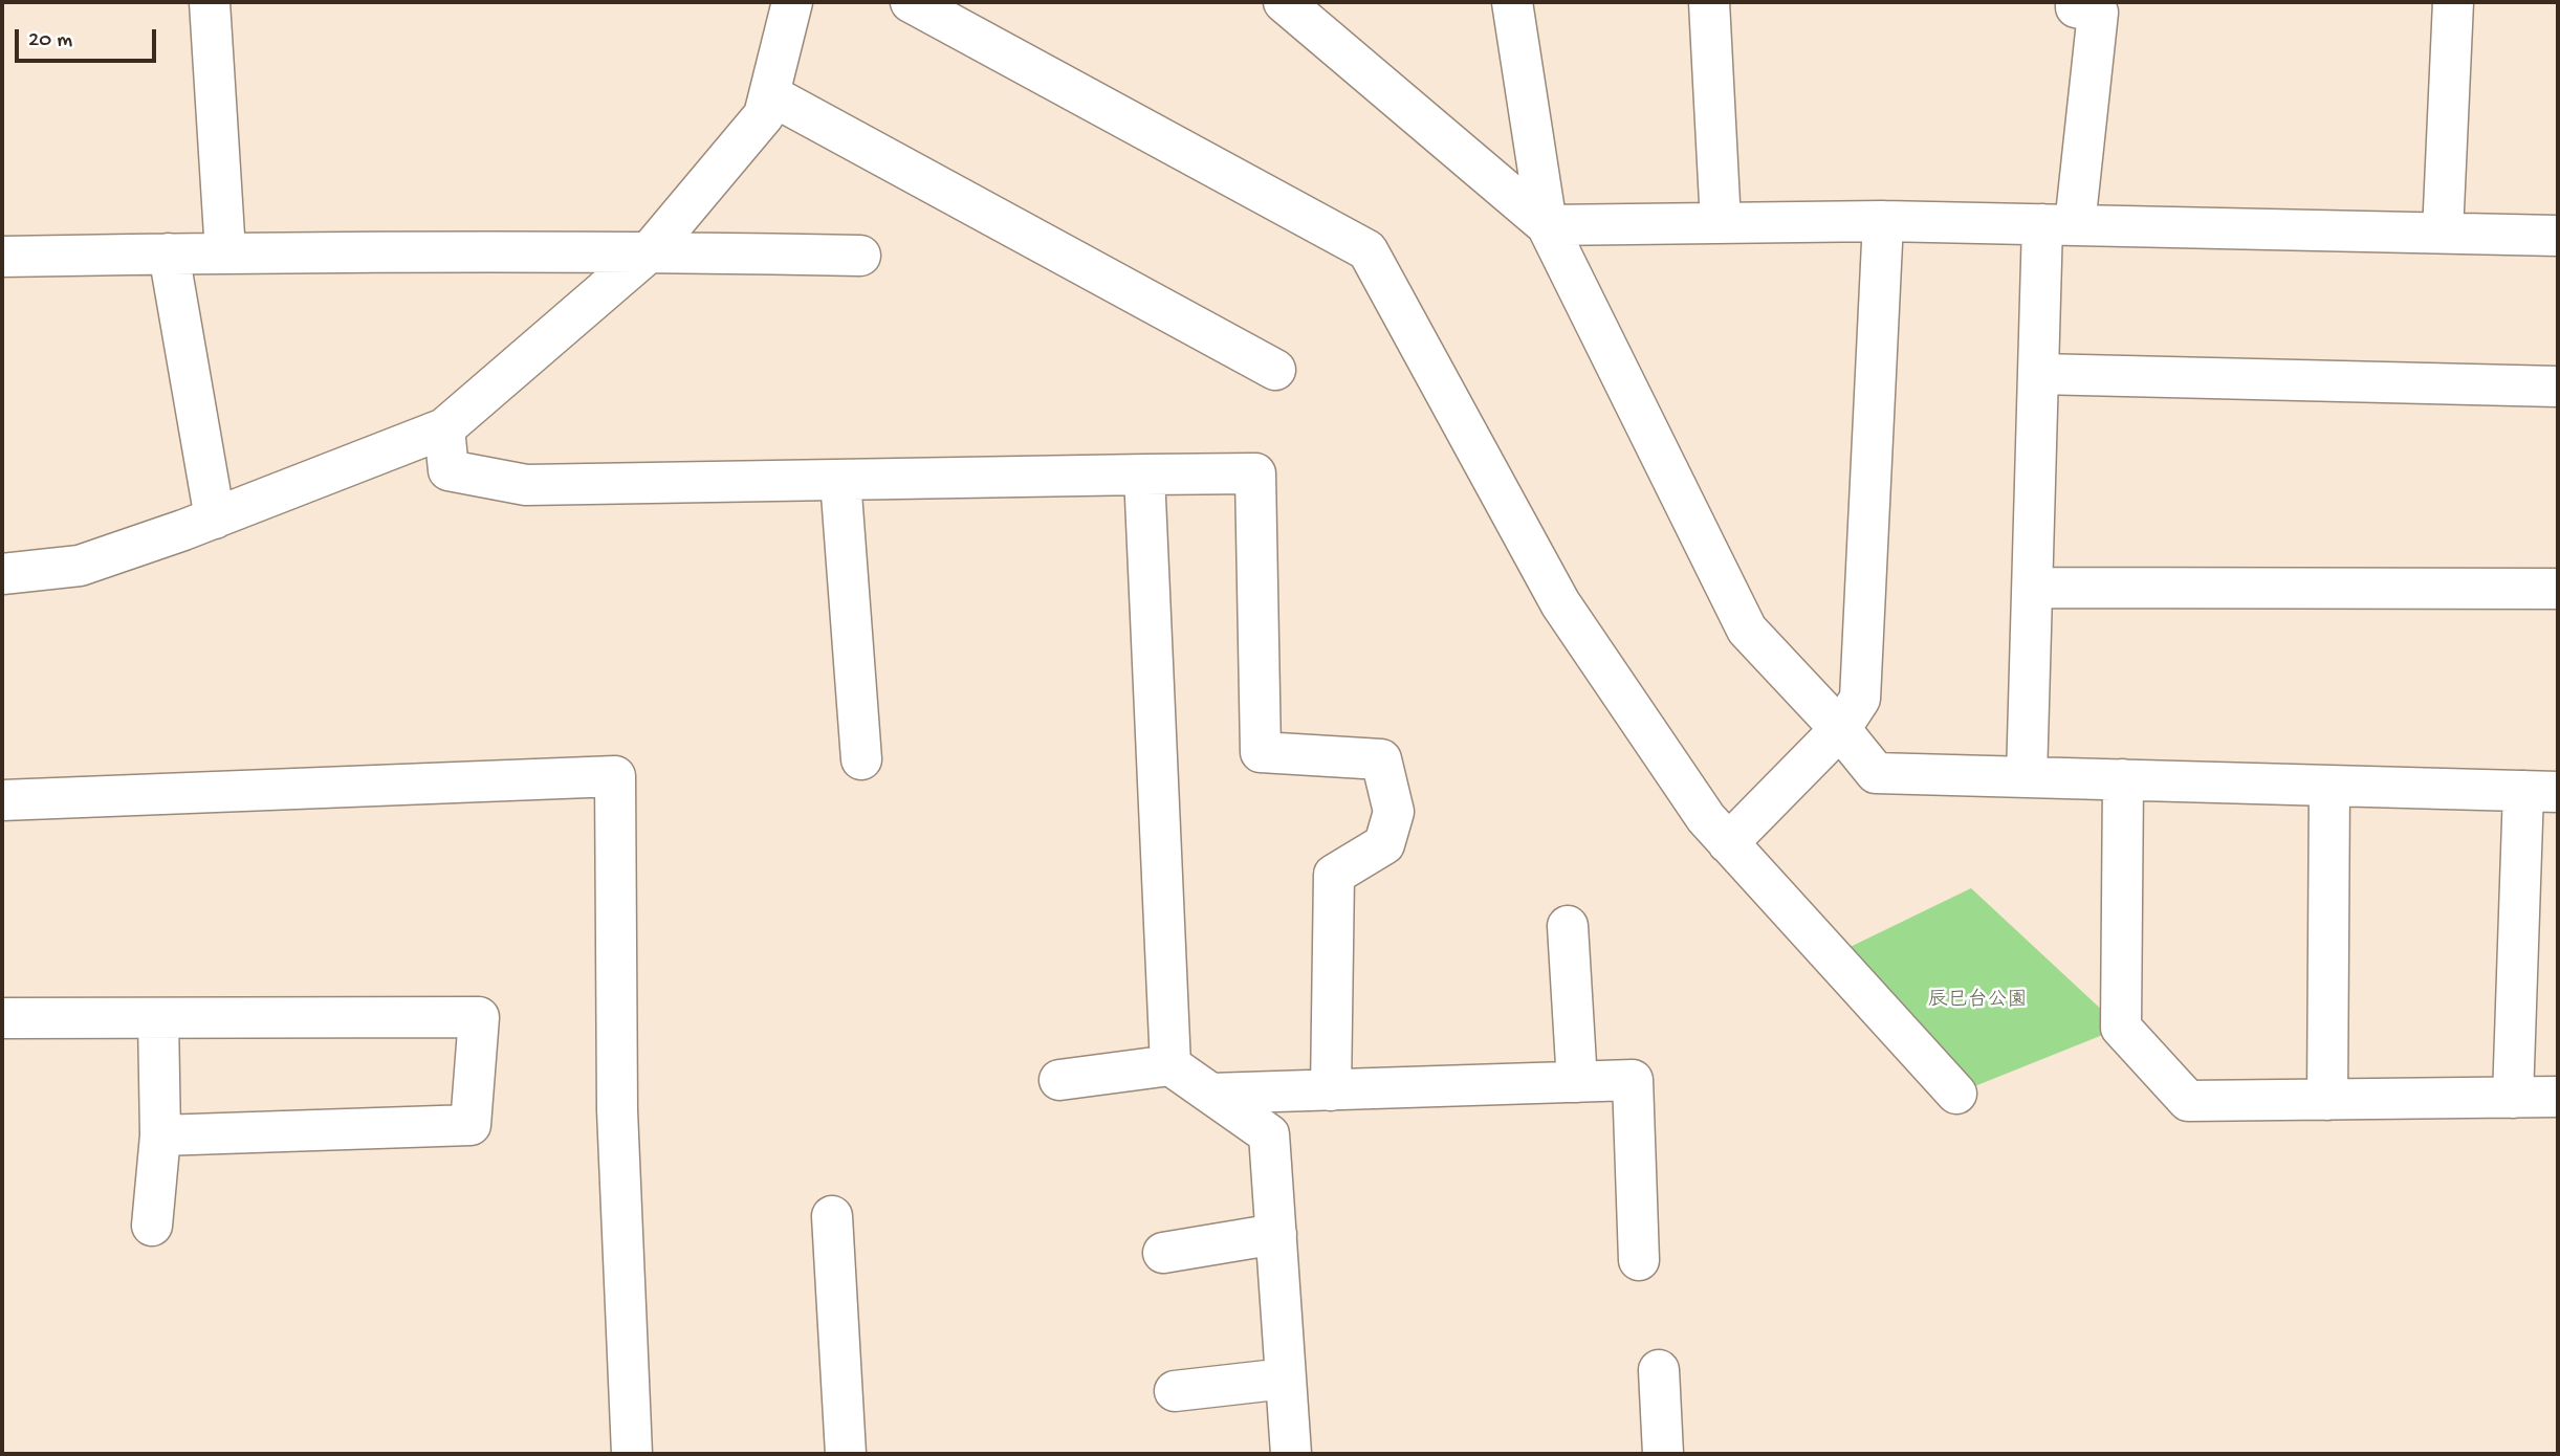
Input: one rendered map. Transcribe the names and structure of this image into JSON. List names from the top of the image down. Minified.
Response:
{"parks":["辰巳台公園"],"scale_bar":"20 m"}
